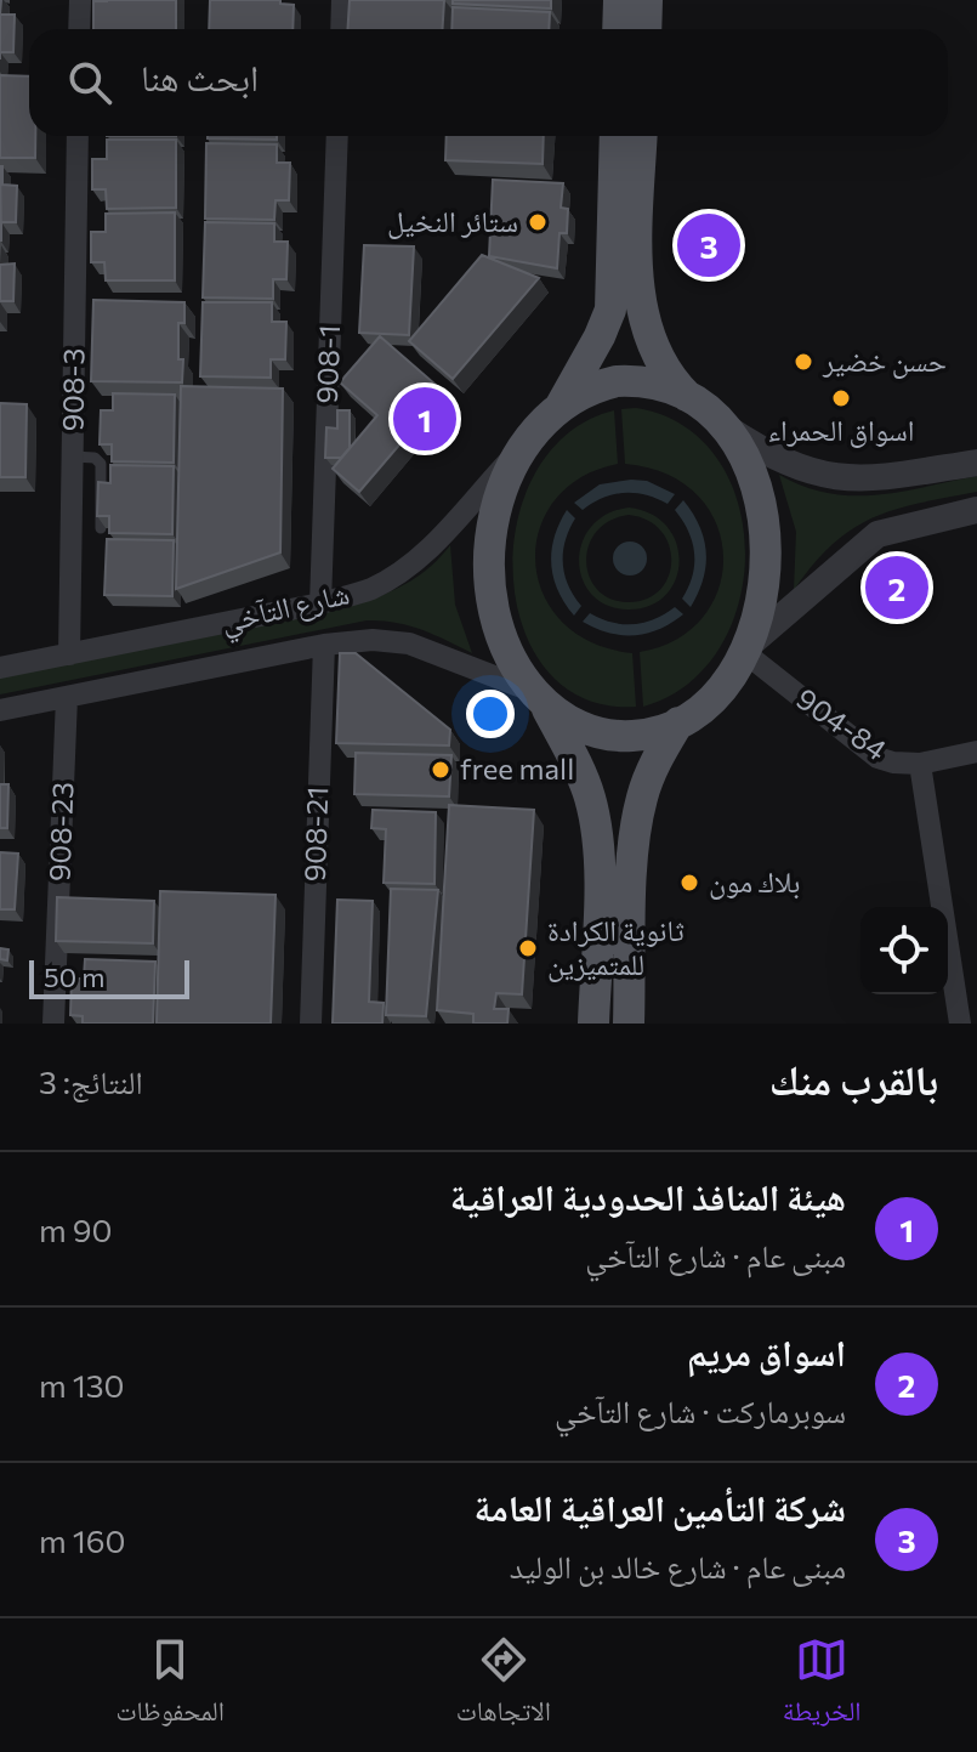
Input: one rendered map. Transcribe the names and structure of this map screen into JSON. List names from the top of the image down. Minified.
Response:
{"streets":{"street":["908-1","908-3","شارع التآخي","904-84","908-23","908-21"]},"crossings":[["908-1","شارع التآخي"],["908-3","شارع التآخي"],["شارع التآخي","904-84"],["شارع التآخي","908-23"],["شارع التآخي","908-21"]],"places":["ستائر النخيل","حسن خضير","اسواق الحمراء","free mall","بلاك مون","ثانوية الكرادة للمتميزين"],"scale_bar":"50 m","page":{"search":"ابحث هنا","pins":["3","1","2"],"scale":"50 m","heading":["بالقرب منك","النتائج: 3"],"list":[{"mark":"1","name":"هيئة المنافذ الحدودية العراقية","note":"مبنى عام · شارع التآخي","value":"90 m"},{"mark":"2","name":"اسواق مريم","note":"سوبرماركت · شارع التآخي","value":"130 m"},{"mark":"3","name":"شركة التأمين العراقية العامة","note":"مبنى عام · شارع خالد بن الوليد","value":"160 m"}],"nav":["الخريطة","الاتجاهات","المحفوظات"]}}
